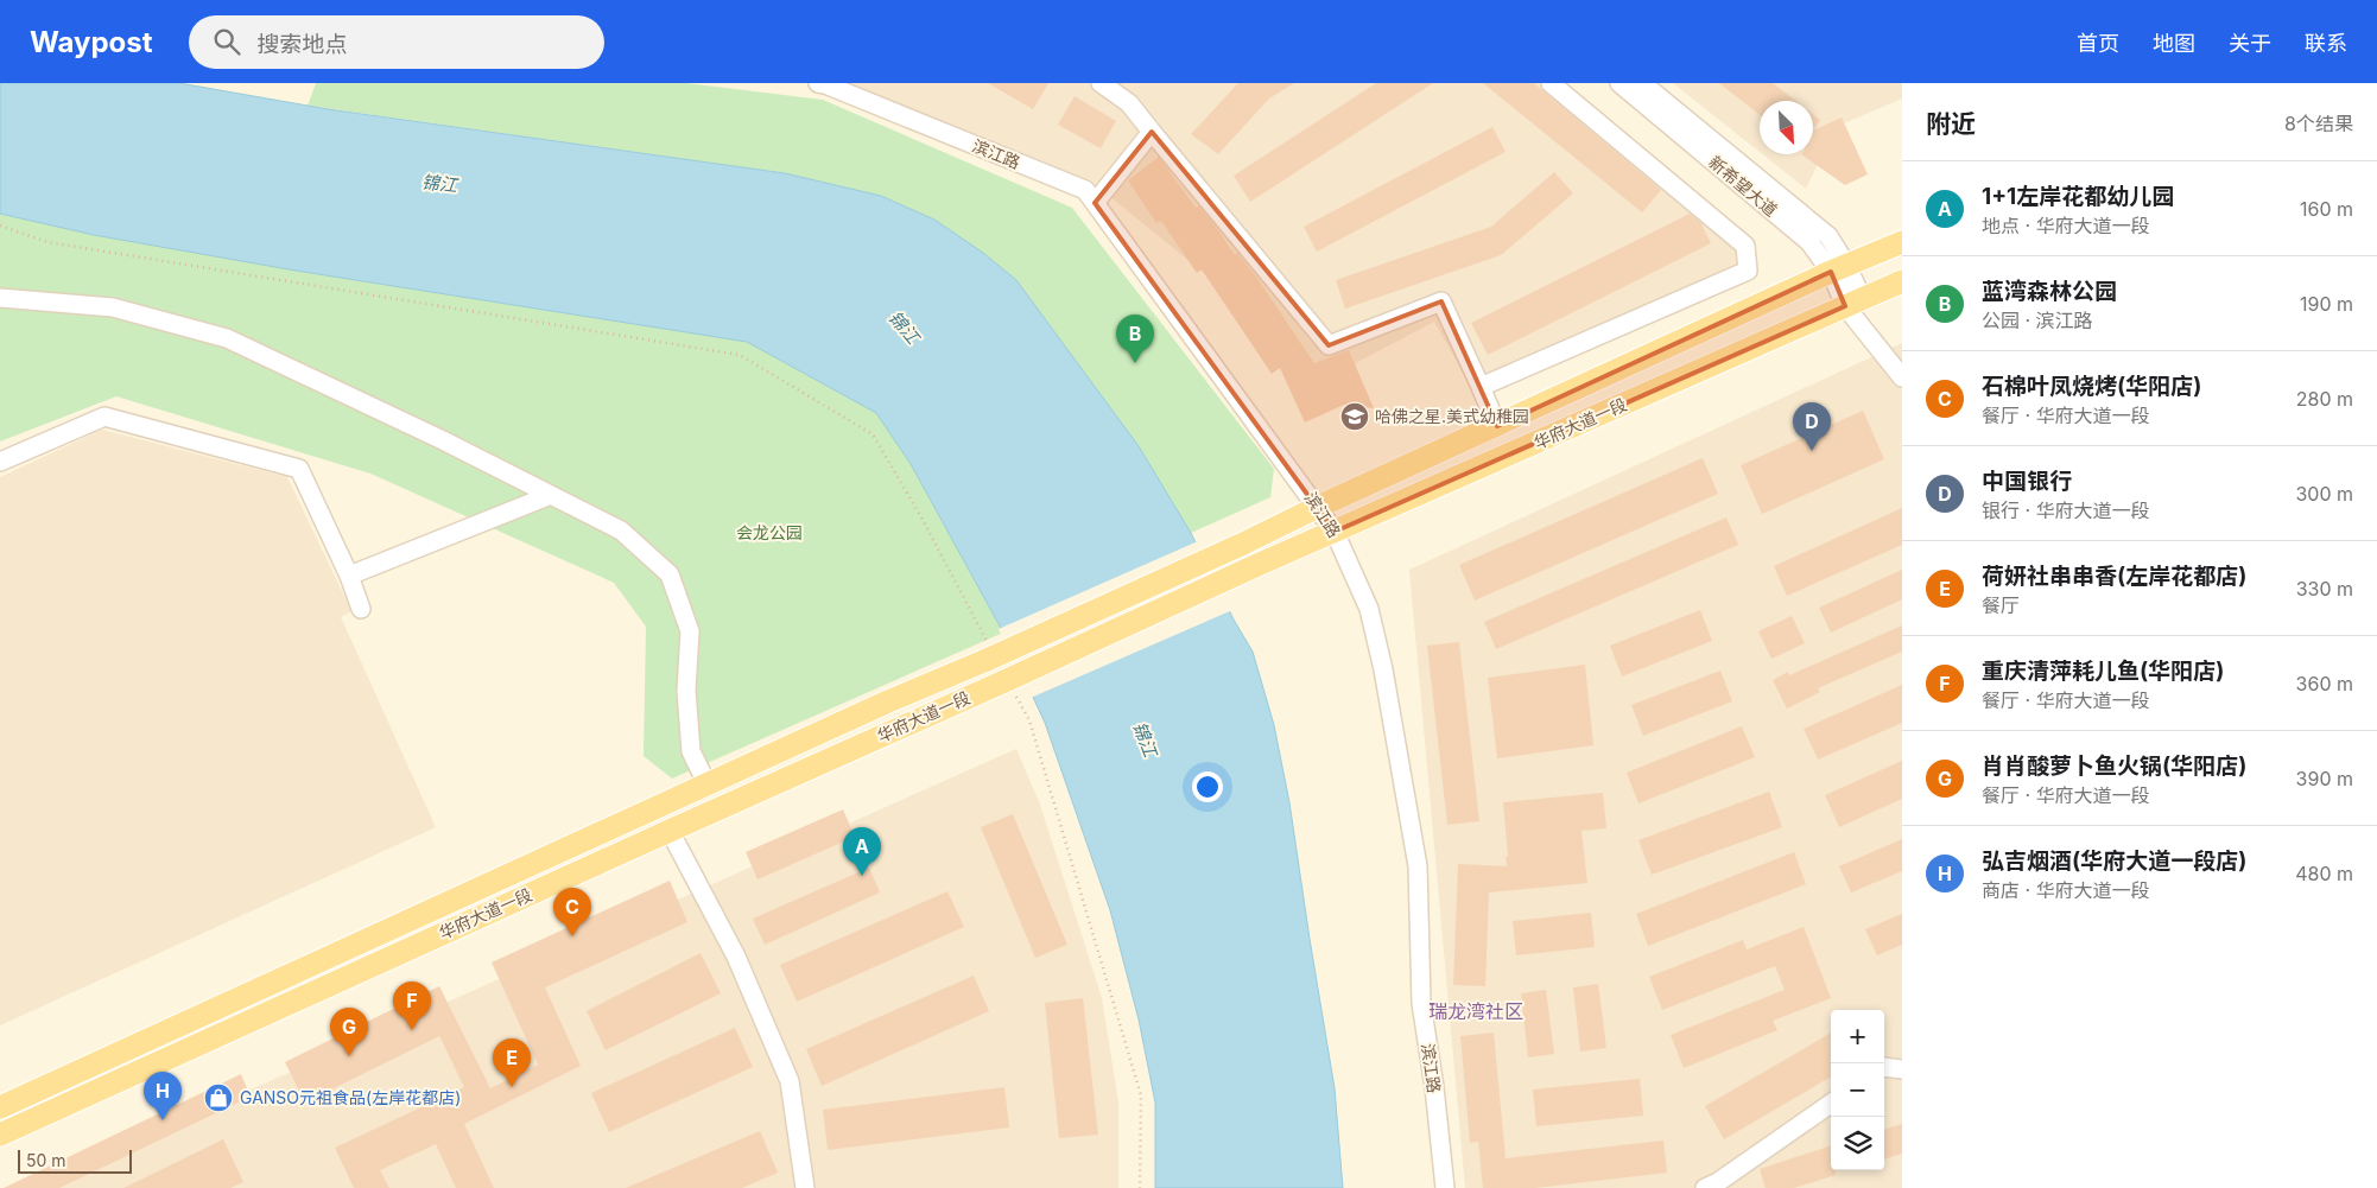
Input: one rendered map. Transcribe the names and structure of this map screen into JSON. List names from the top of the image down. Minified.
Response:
{"streets":{"main road":["华府大道一段"],"street":["滨江路","新希望大道"]},"crossings":[["滨江路","华府大道一段"],["新希望大道","华府大道一段"]],"districts":["瑞龙湾社区"],"water":["锦江"],"parks":["会龙公园"],"places":{"school or university":["哈佛之星.美式幼稚园"],"shop":["GANSO元祖食品(左岸花都店)"]},"scale_bar":"50 m","north":"bottom right","page":{"header":"Waypost","search":"搜索地点","nav":["首页","地图","关于","联系"],"heading":["附近","8个结果"],"list":[{"mark":"A","name":"1+1左岸花都幼儿园","note":"地点 · 华府大道一段","value":"160 m"},{"mark":"B","name":"蓝湾森林公园","note":"公园 · 滨江路","value":"190 m"},{"mark":"C","name":"石棉叶凤烧烤(华阳店)","note":"餐厅 · 华府大道一段","value":"280 m"},{"mark":"D","name":"中国银行","note":"银行 · 华府大道一段","value":"300 m"},{"mark":"E","name":"荷妍社串串香(左岸花都店)","note":"餐厅","value":"330 m"},{"mark":"F","name":"重庆清萍耗儿鱼(华阳店)","note":"餐厅 · 华府大道一段","value":"360 m"},{"mark":"G","name":"肖肖酸萝卜鱼火锅(华阳店)","note":"餐厅 · 华府大道一段","value":"390 m"},{"mark":"H","name":"弘吉烟酒(华府大道一段店)","note":"商店 · 华府大道一段","value":"480 m"}],"pins":["B","D","A","C","F","G","E","H"],"map_buttons":["+","−"],"scale":"50 m"}}
